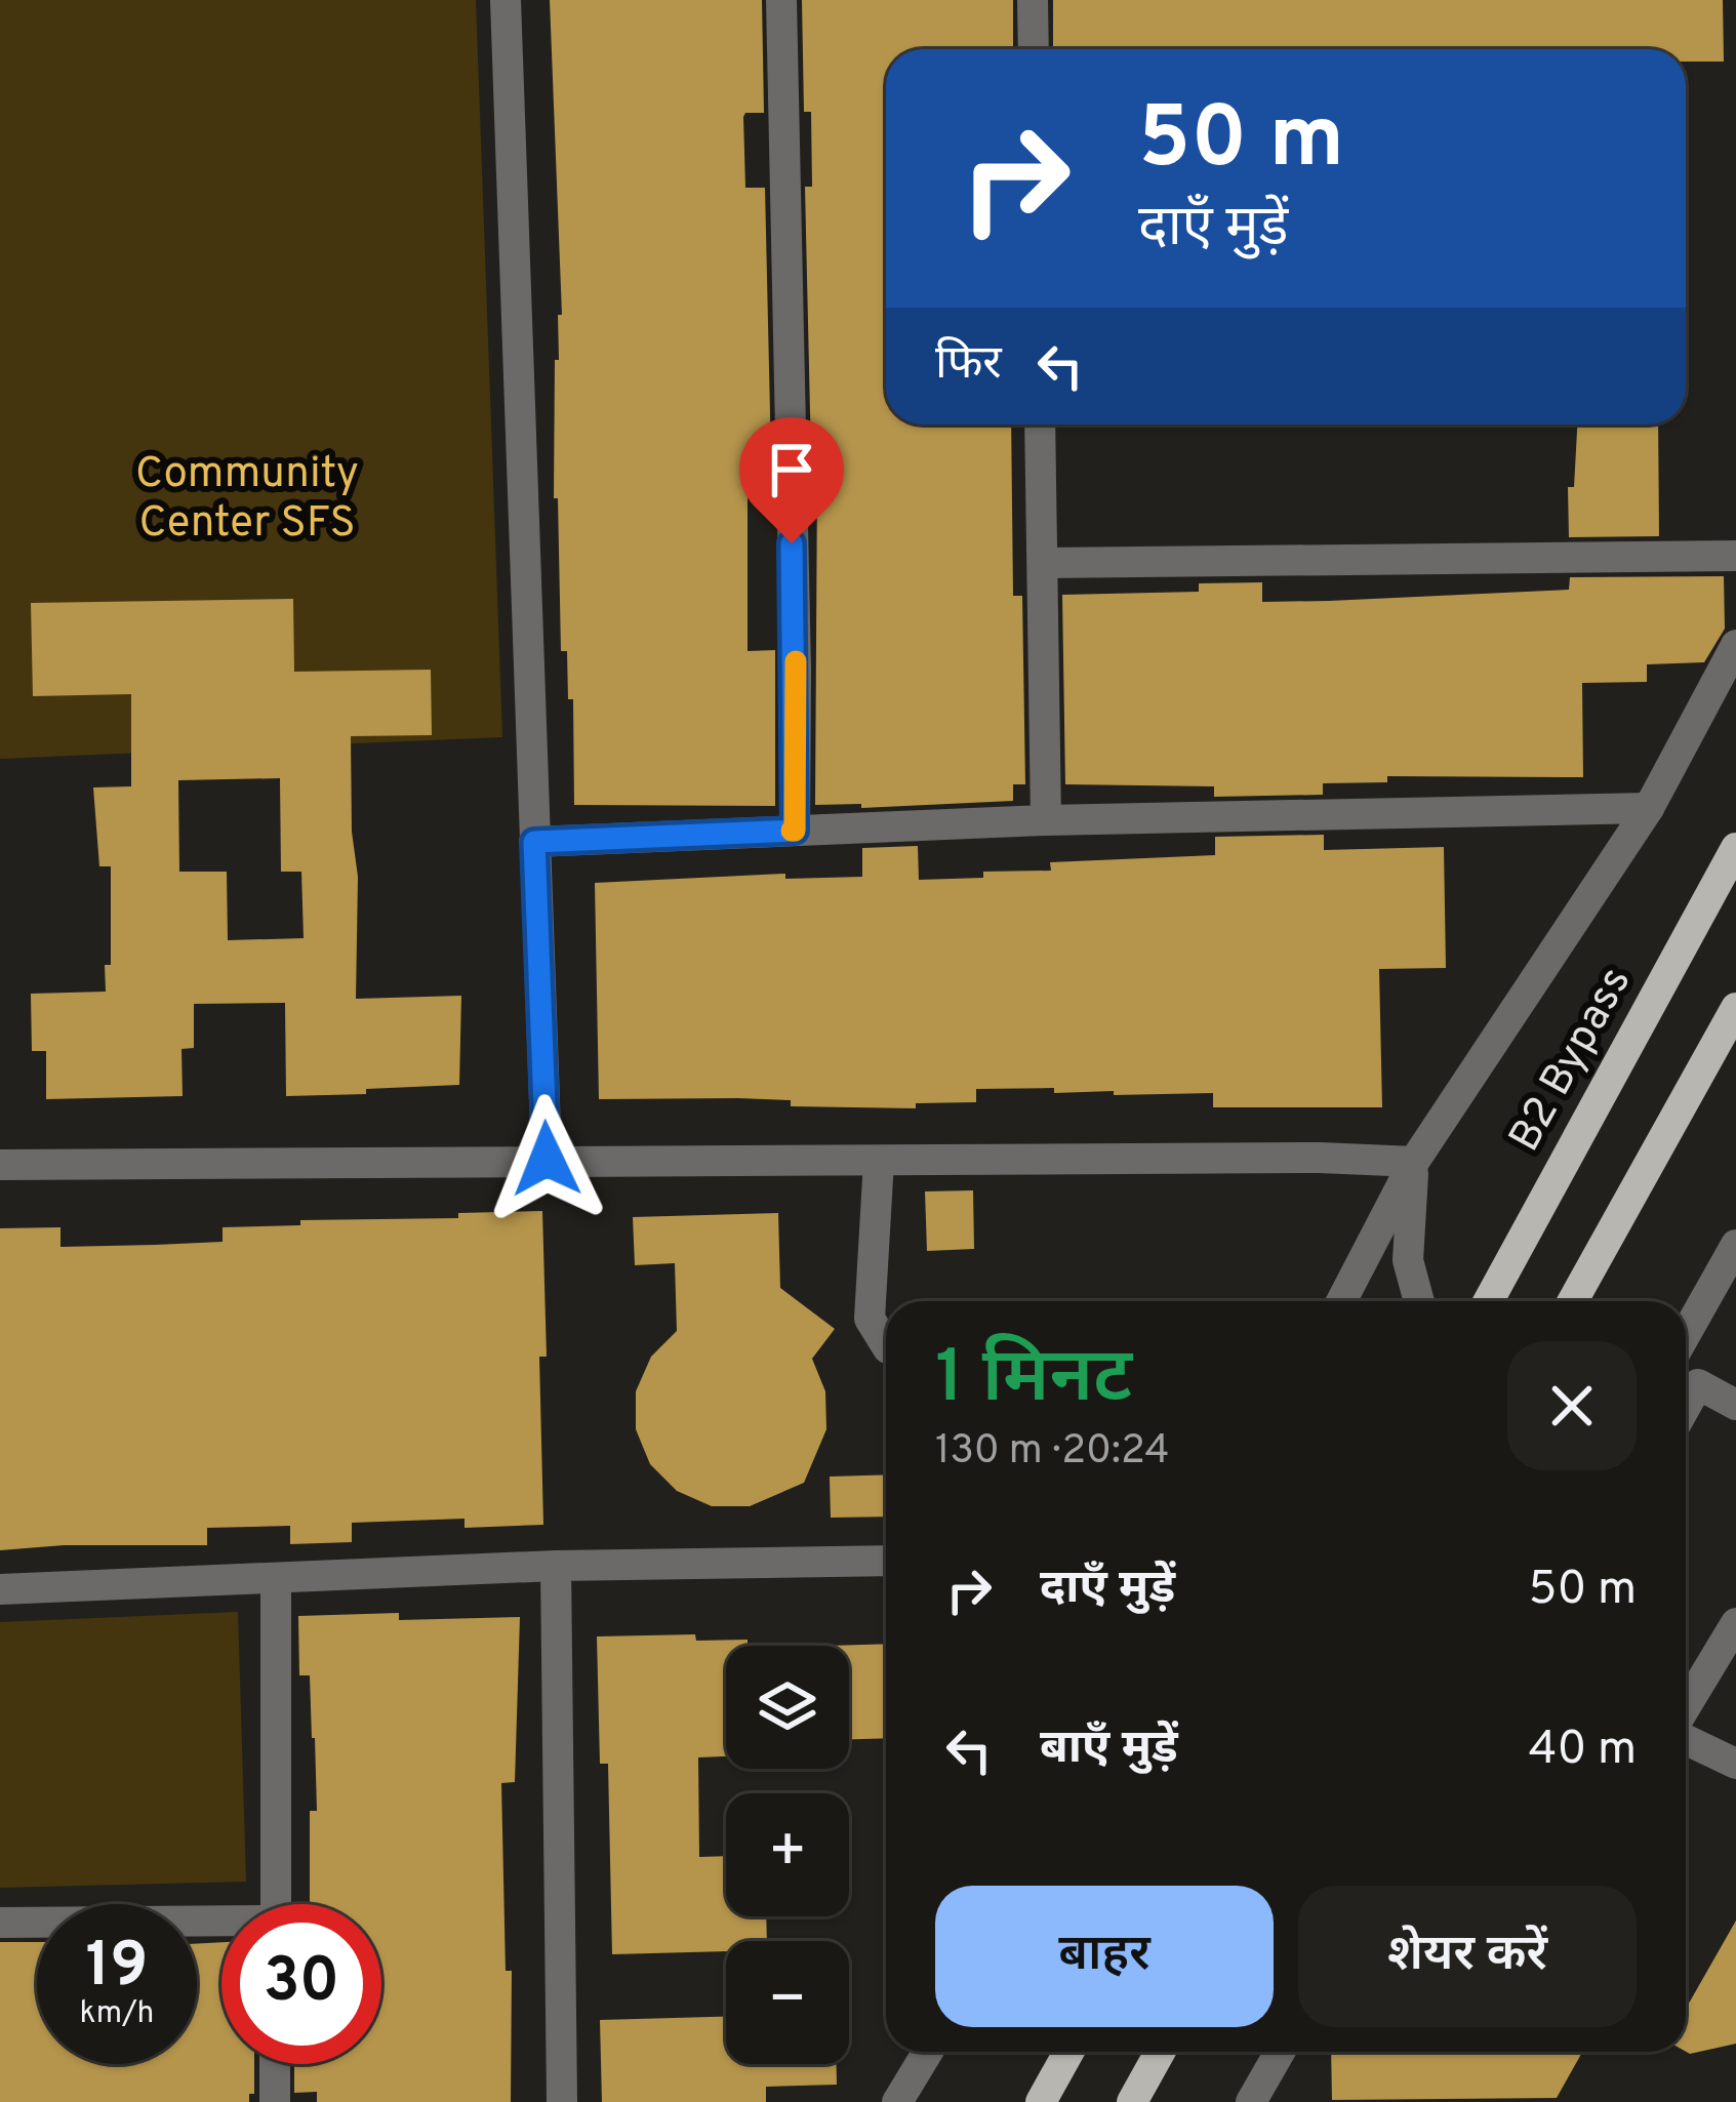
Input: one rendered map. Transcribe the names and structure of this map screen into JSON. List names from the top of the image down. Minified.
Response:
{"streets":{"main road":["B2 Bypass"]},"parks":["Community Center SFS"],"page":{"turn":["50 m","दाएँ मुड़ें"],"then":"फिर","heading":["1 मिनट","130 m · 20:24"],"list":[{"name":"दाएँ मुड़ें","value":"50 m"},{"name":"बाएँ मुड़ें","value":"40 m"}],"map_buttons":["+","−"],"buttons":["बाहर","शेयर करें"],"speed":"19 km/h","limit":"30"}}
